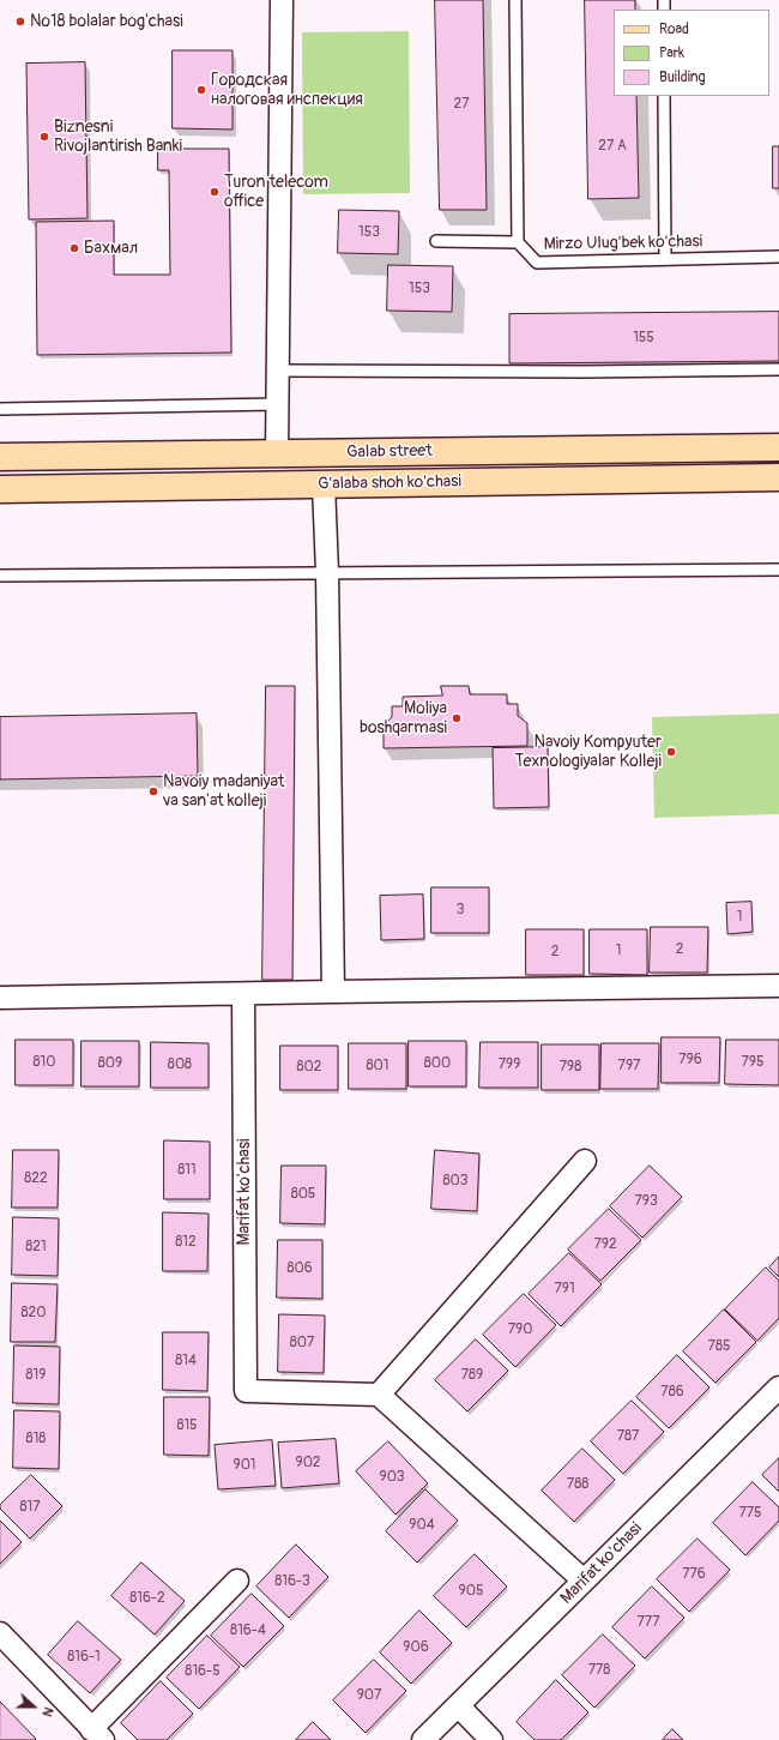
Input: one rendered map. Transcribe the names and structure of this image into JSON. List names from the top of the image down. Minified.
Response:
{"streets":{"main road":["Galab street","G'alaba shoh ko'chasi"],"street":["Marifat ko'chasi"],"lane":["Mirzo Ulug'bek ko'chasi"]},"places":["№18 bolalar bog'chasi","Городская налоговая инспекция","Biznesni Rivojlantirish Banki","Turon telecom office","Бахмал","Moliya boshqarmasi","Navoiy Kompyuter Texnologiyalar Kolleji","Navoiy madaniyat va san'at kolleji"],"house_numbers":["27","27 А","153","153","155","3","1","2","1","2","796","810","795","809","800","808","799","801","797","802","798","811","822","803","805","793","812","792","821","806","791","820","790","807","785","814","819","789","786","815","787","818","902","901","903","788","817","775","904","776","816-3","905","816-2","777","816-4","906","816-1","778","816-5","907"],"legend":["Road","Park","Building"],"north":"right"}
